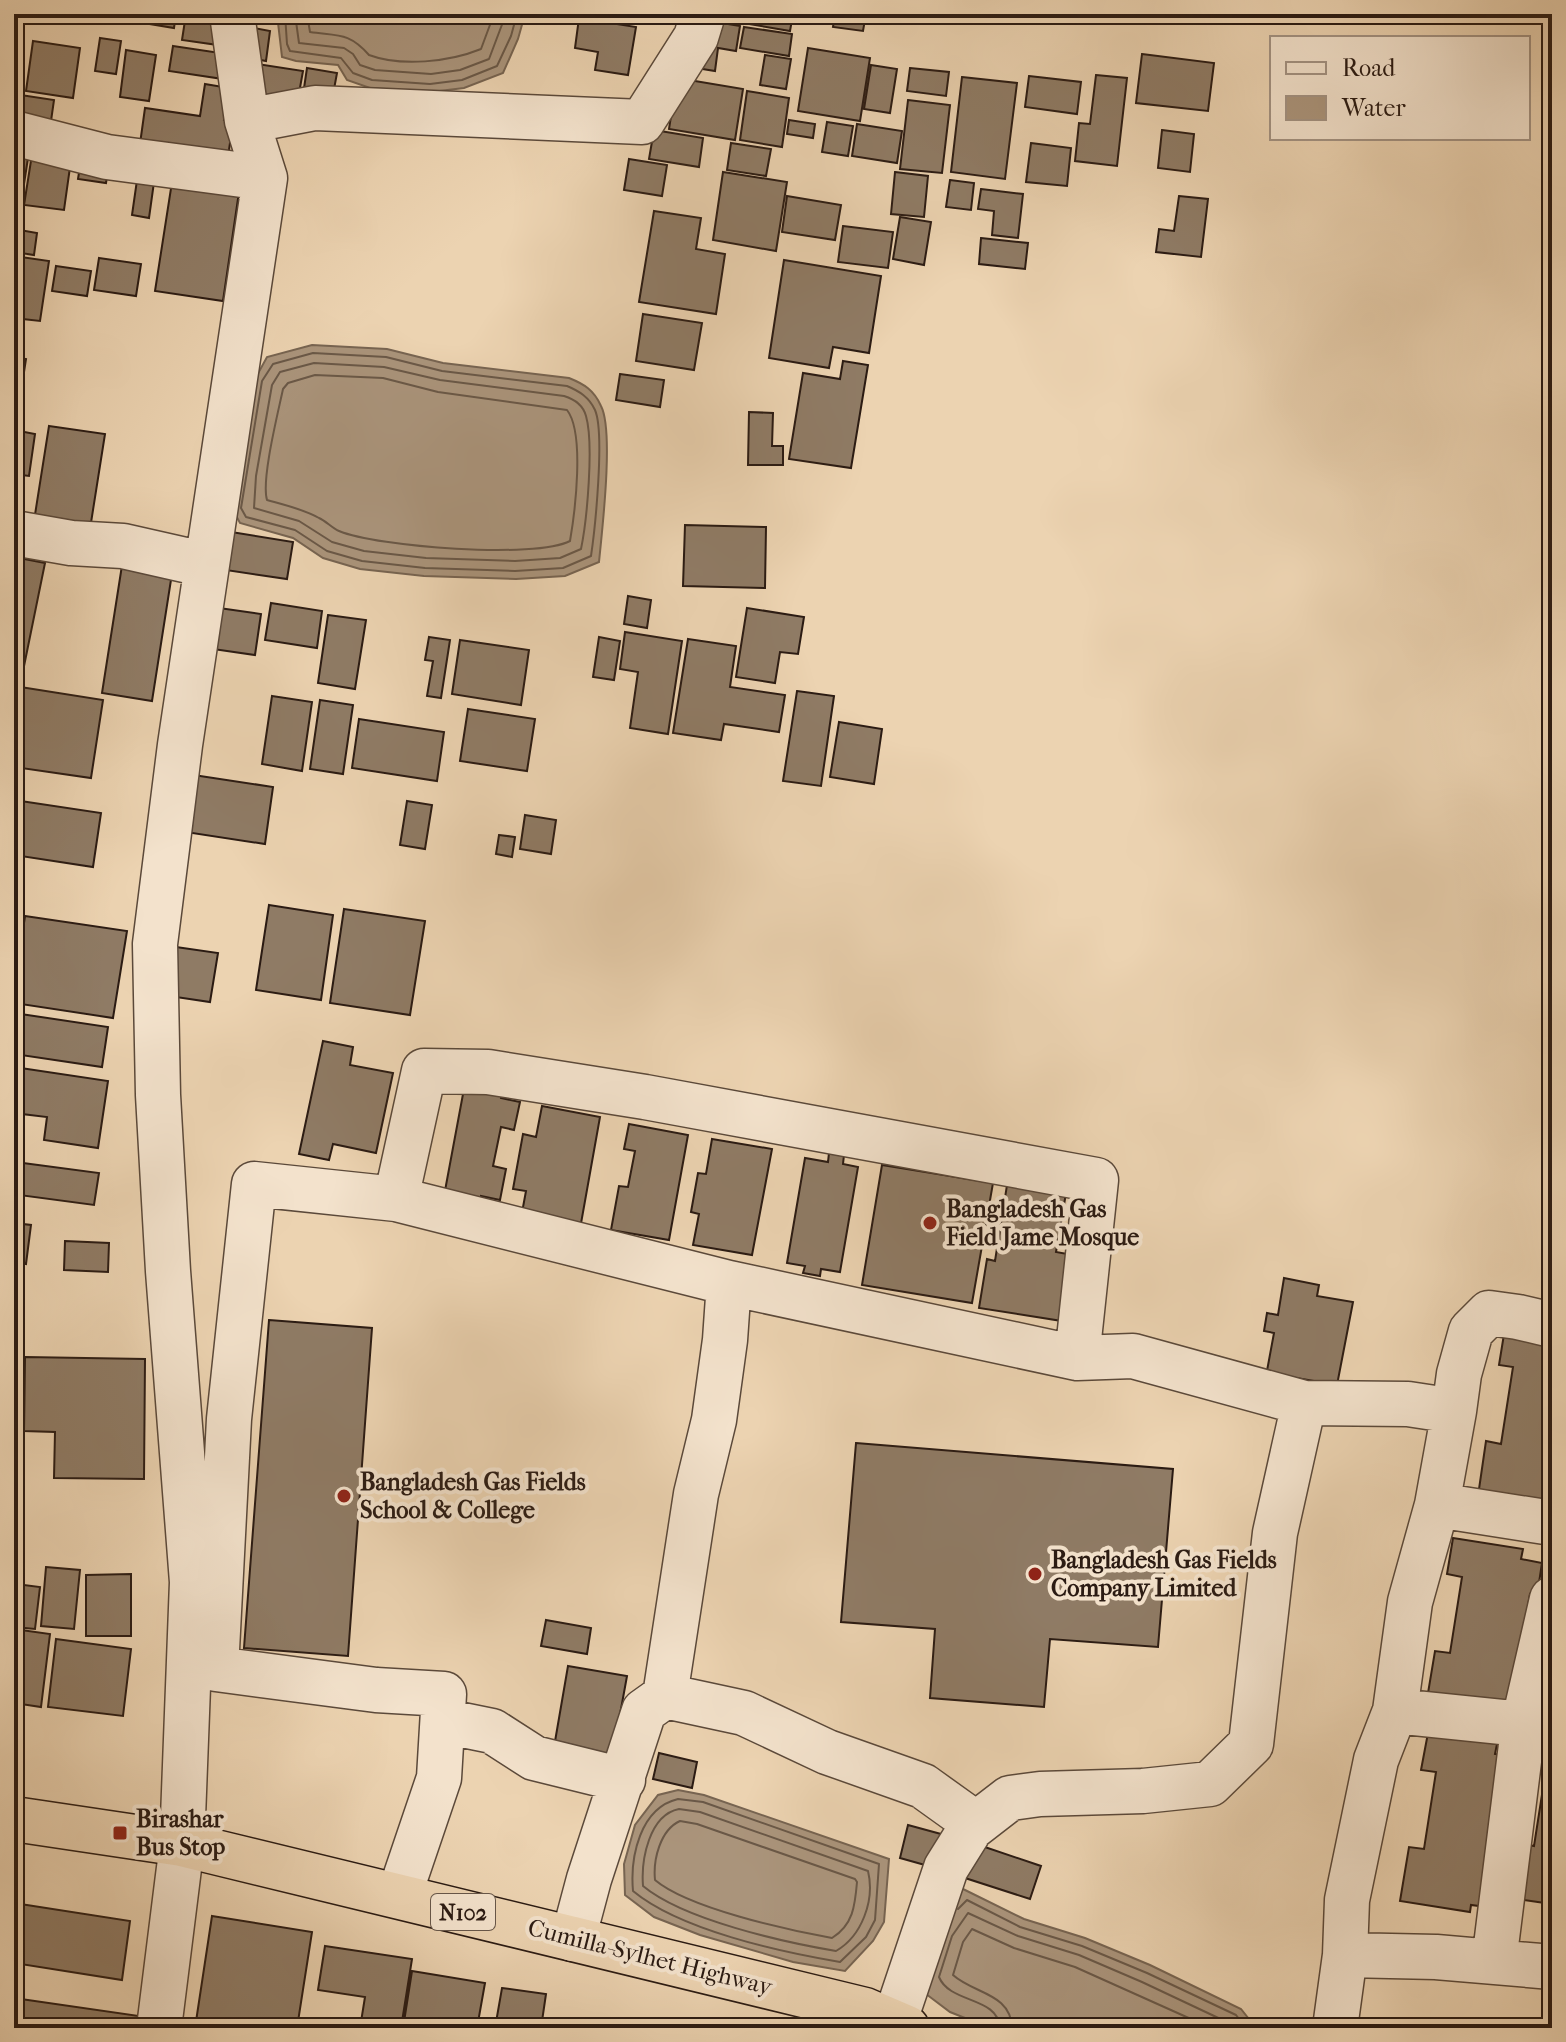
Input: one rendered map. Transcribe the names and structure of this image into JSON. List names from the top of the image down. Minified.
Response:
{"streets":{"highway":["N102","Cumilla-Sylhet Highway"]},"places":{"other":["Bangladesh Gas Field Jame Mosque","Bangladesh Gas Fields School & College","Bangladesh Gas Fields Company Limited"],"transit":["Birashar Bus Stop"]},"legend":["Road","Water"]}
